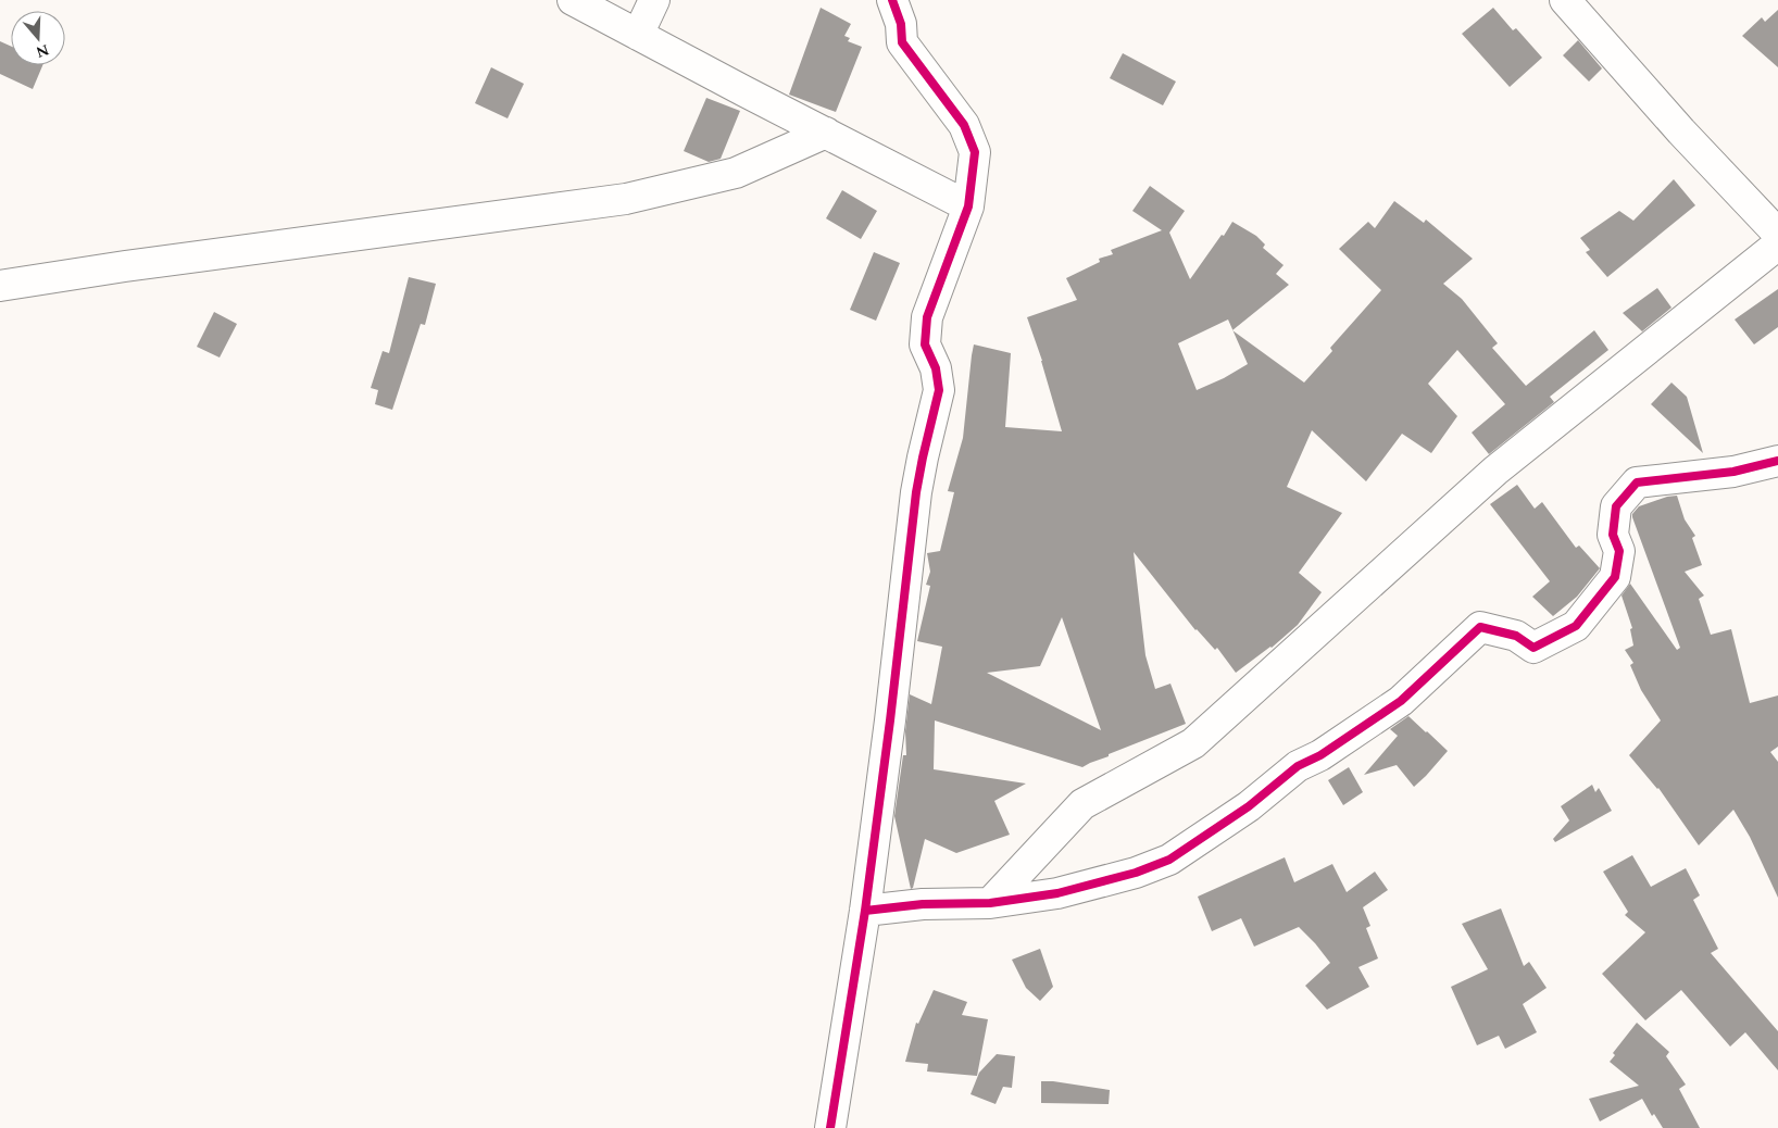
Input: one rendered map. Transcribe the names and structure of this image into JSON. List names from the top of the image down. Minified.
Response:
{"north":"bottom"}
